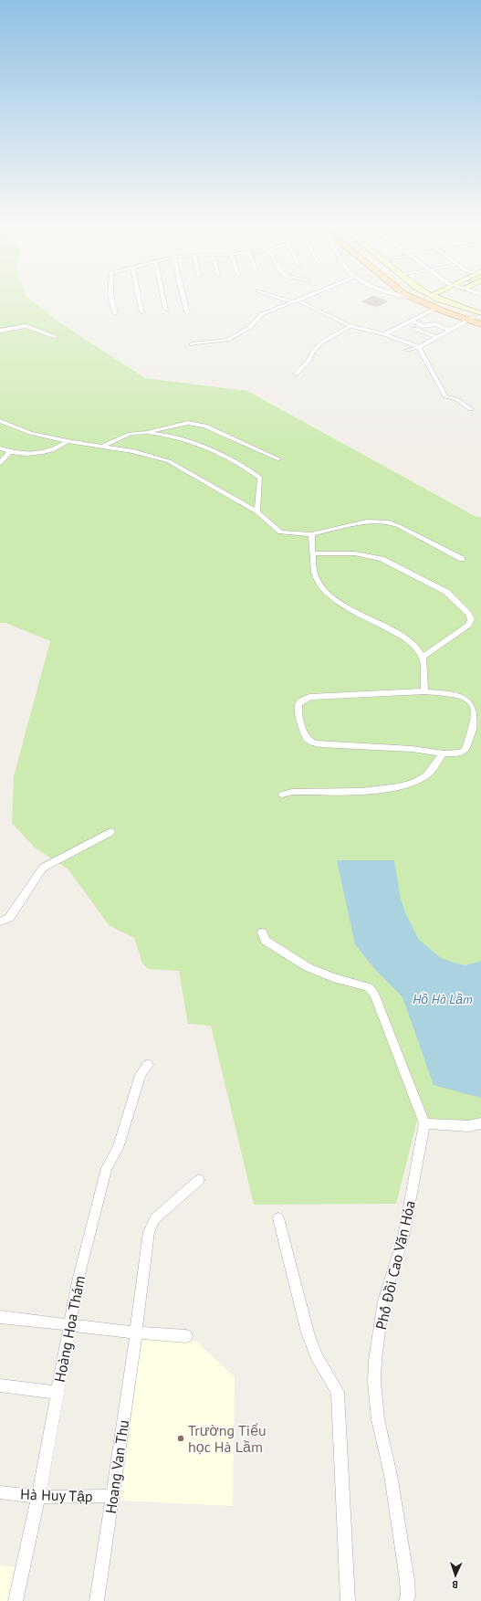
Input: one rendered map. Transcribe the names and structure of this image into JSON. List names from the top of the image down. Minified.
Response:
{"streets":{"street":["Phố Đồi Cao Văn Hóa","Hoàng Hoa Thám","Hoang Van Thu","Hà Huy Tập"]},"crossings":[["Hoàng Hoa Thám","Hà Huy Tập"],["Hoang Van Thu","Hà Huy Tập"]],"water":["Hồ Hà Lầm"],"places":["Trường Tiểu học Hà Lầm"],"north":"bottom"}
